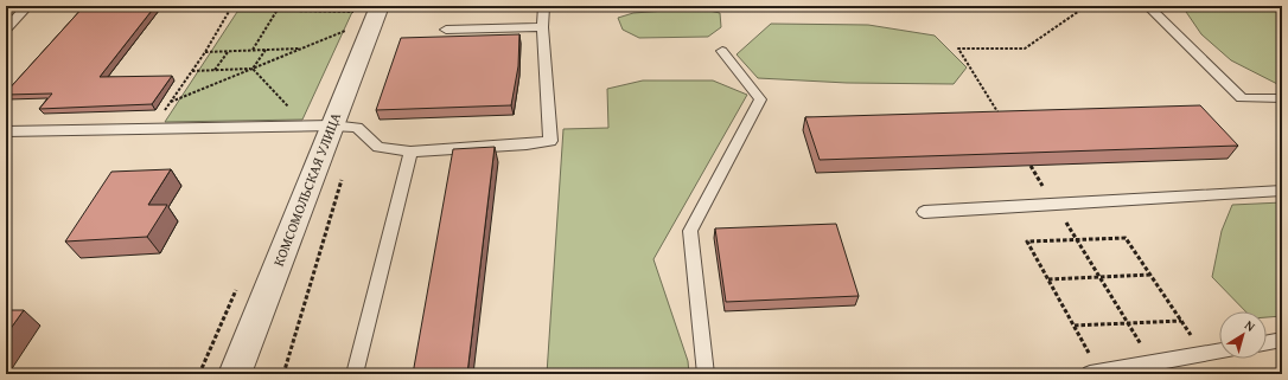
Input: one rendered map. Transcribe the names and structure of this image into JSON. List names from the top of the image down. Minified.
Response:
{"streets":{"street":["КОМСОМОЛЬСКАЯ УЛИЦА"]},"north":"top right"}
